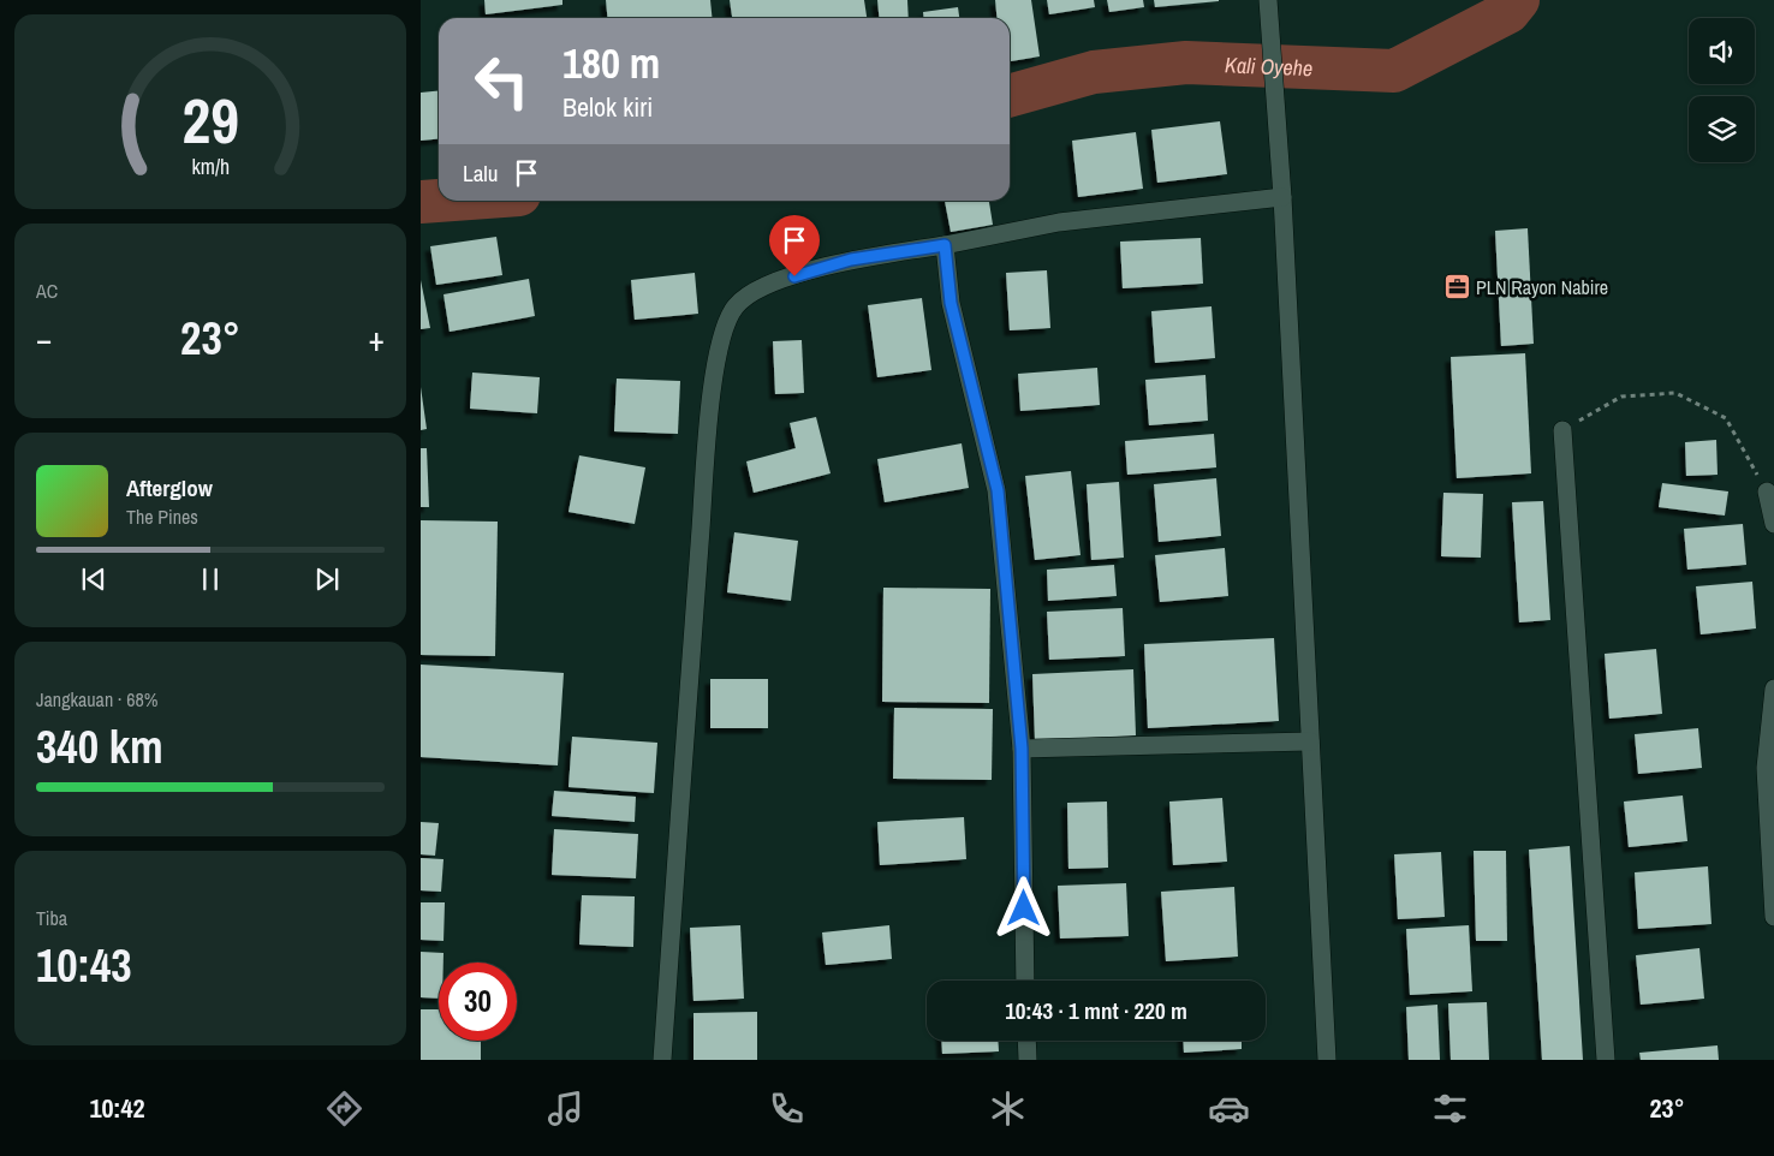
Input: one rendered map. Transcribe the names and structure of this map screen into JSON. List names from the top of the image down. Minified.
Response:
{"water":["Kali Oyehe"],"places":{"office":["PLN Rayon Nabire"]},"page":{"turn":["180 m","Belok kiri"],"then":"Lalu","tile":["AC",["Jangkauan · 68%","340 km"],["Tiba","10:43"]],"heat":["−","23°","+"],"song":["Afterglow","The Pines"],"limit":"30","trip":"10:43 · 1 mnt · 220 m","tabs":["10:42","23°"],"gauge":["29","km/h"]}}
